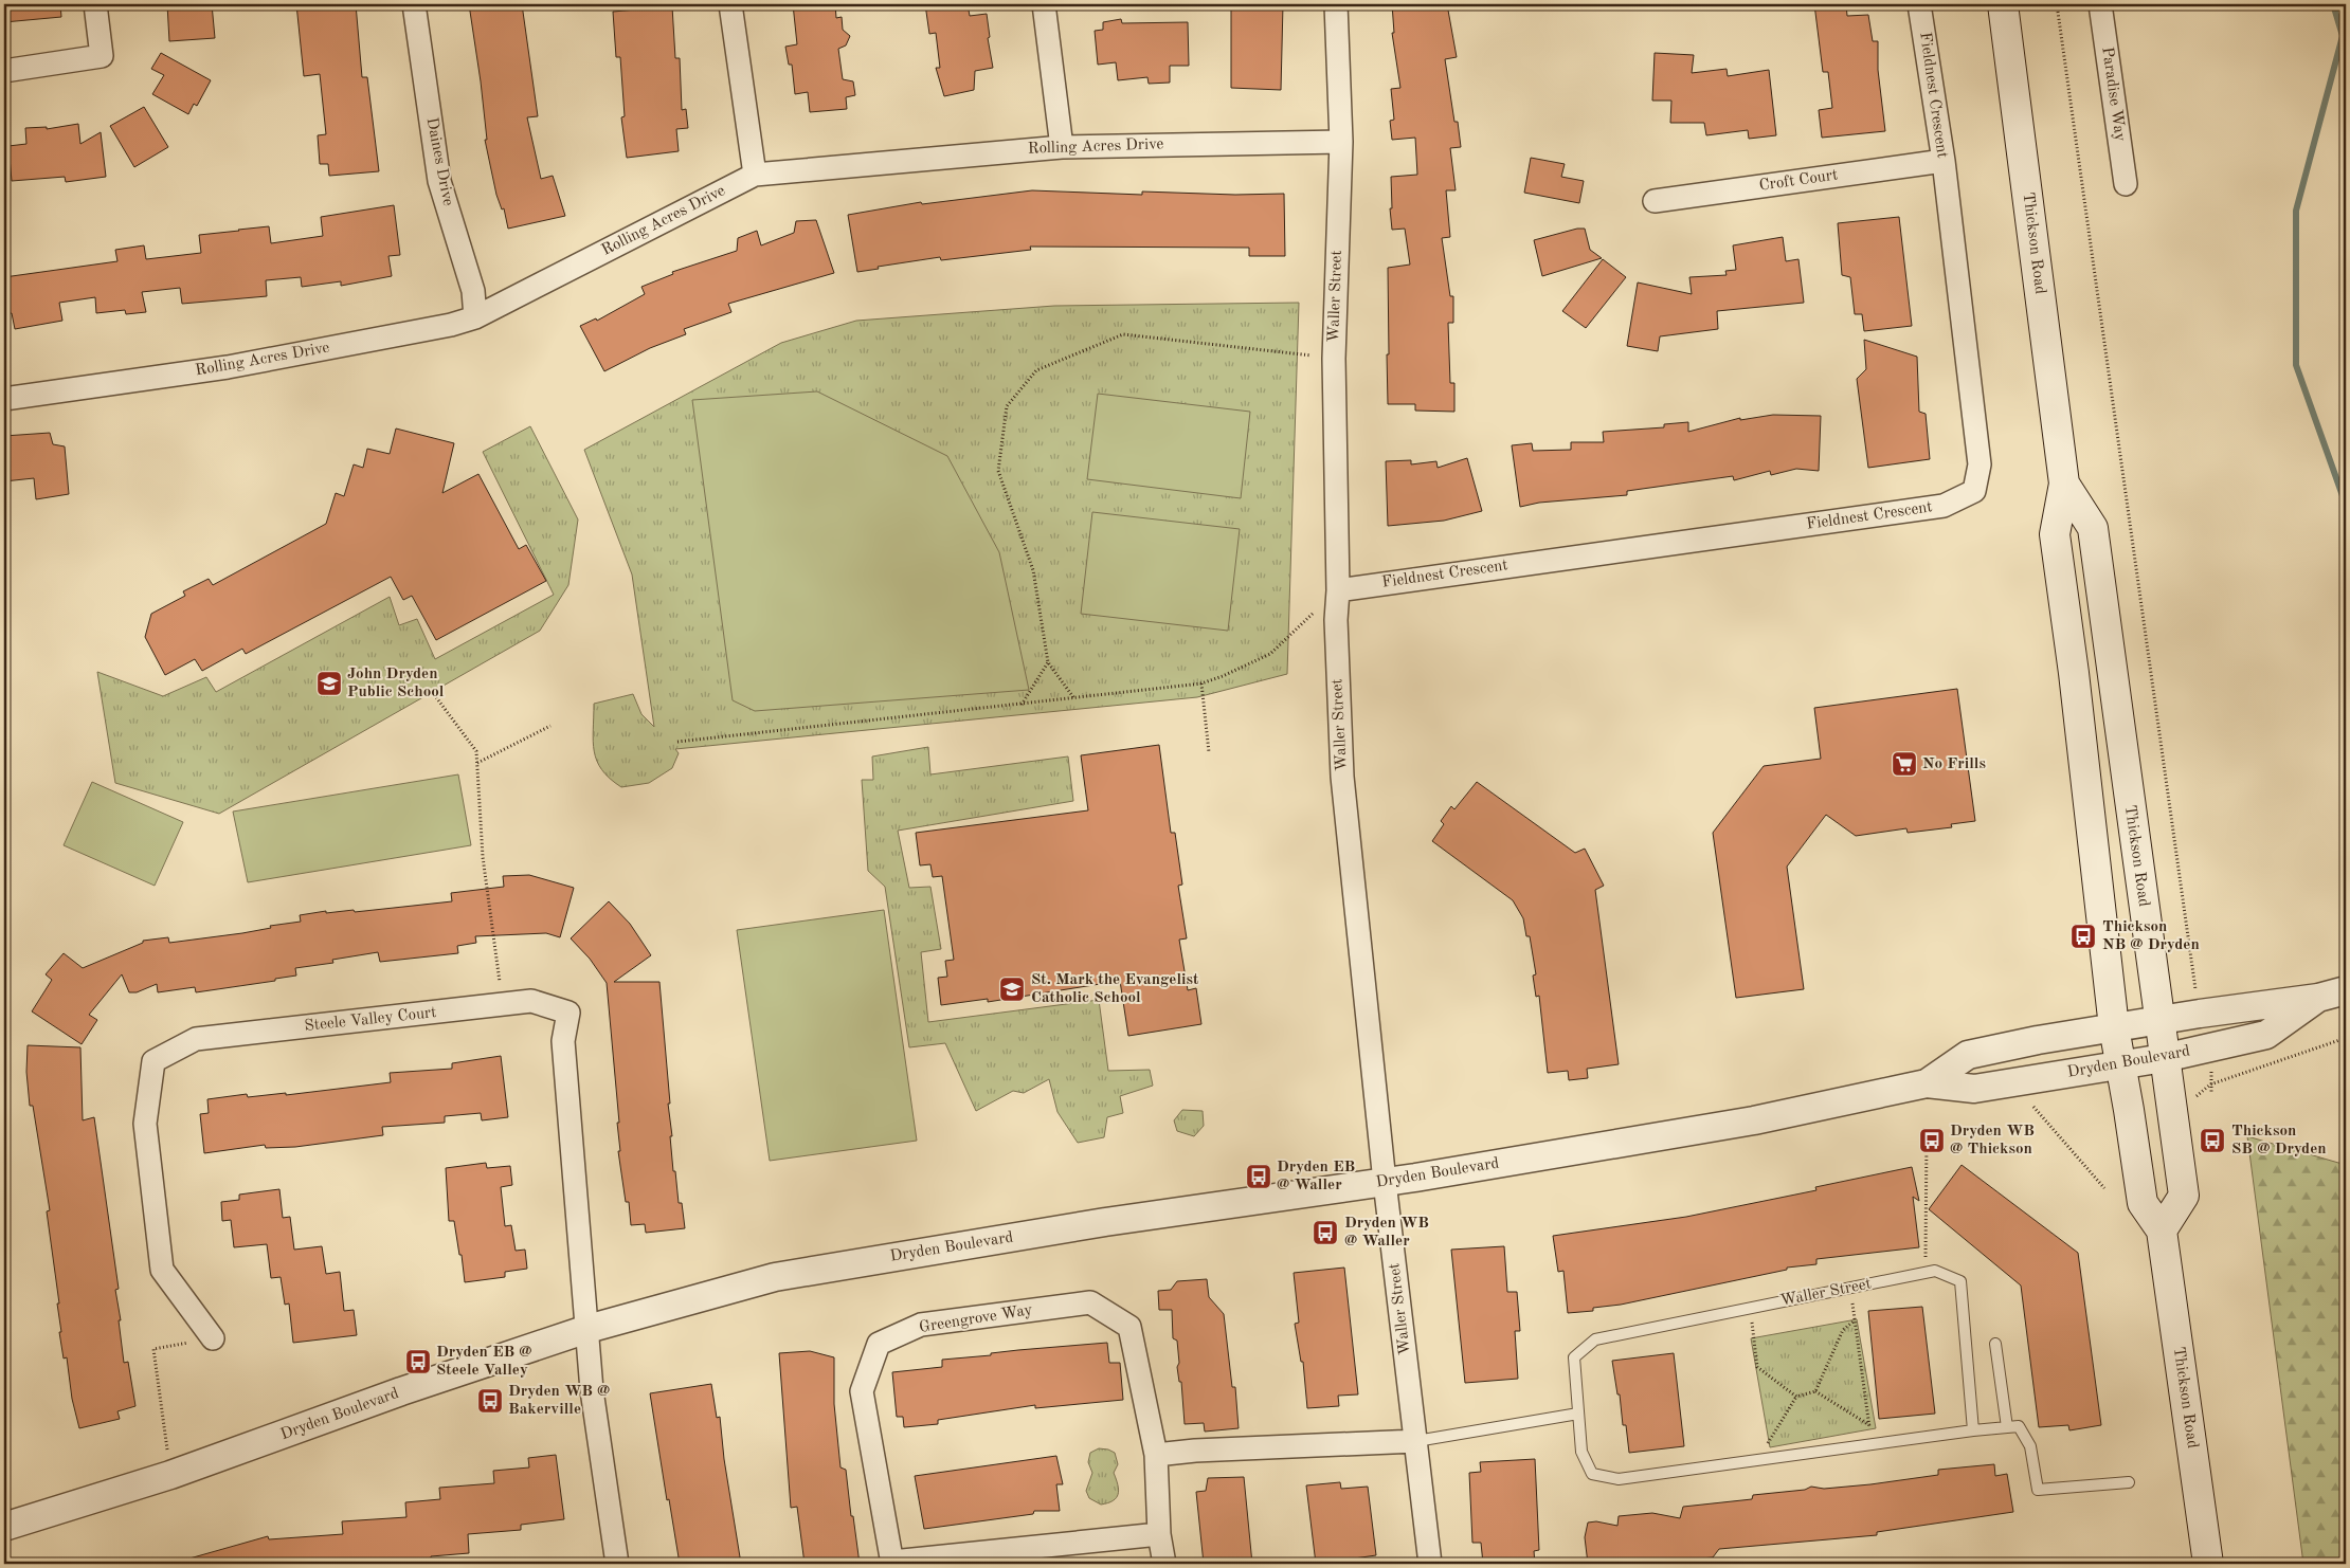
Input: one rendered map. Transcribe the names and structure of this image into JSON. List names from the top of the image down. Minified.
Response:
{"streets":{"main road":["Thickson Road"],"street":["Paradise Way","Fieldnest Crescent","Rolling Acres Drive","Daines Drive","Croft Court","Waller Street","Steele Valley Court","Dryden Boulevard","Greengrove Way"]},"crossings":[["Fieldnest Crescent","Croft Court"],["Fieldnest Crescent","Waller Street"],["Rolling Acres Drive","Daines Drive"],["Rolling Acres Drive","Waller Street"],["Thickson Road","Dryden Boulevard"],["Waller Street","Dryden Boulevard"],["Steele Valley Court","Dryden Boulevard"]],"places":{"school or university":["John Dryden Public School","St. Mark the Evangelist Catholic School"],"supermarket":["No Frills"],"bus stop":["Thickson NB @ Dryden","Dryden WB @ Thickson","Thickson SB @ Dryden","Dryden EB @ Waller","Dryden WB @ Waller","Dryden EB @ Steele Valley","Dryden WB @ Bakerville"]}}
